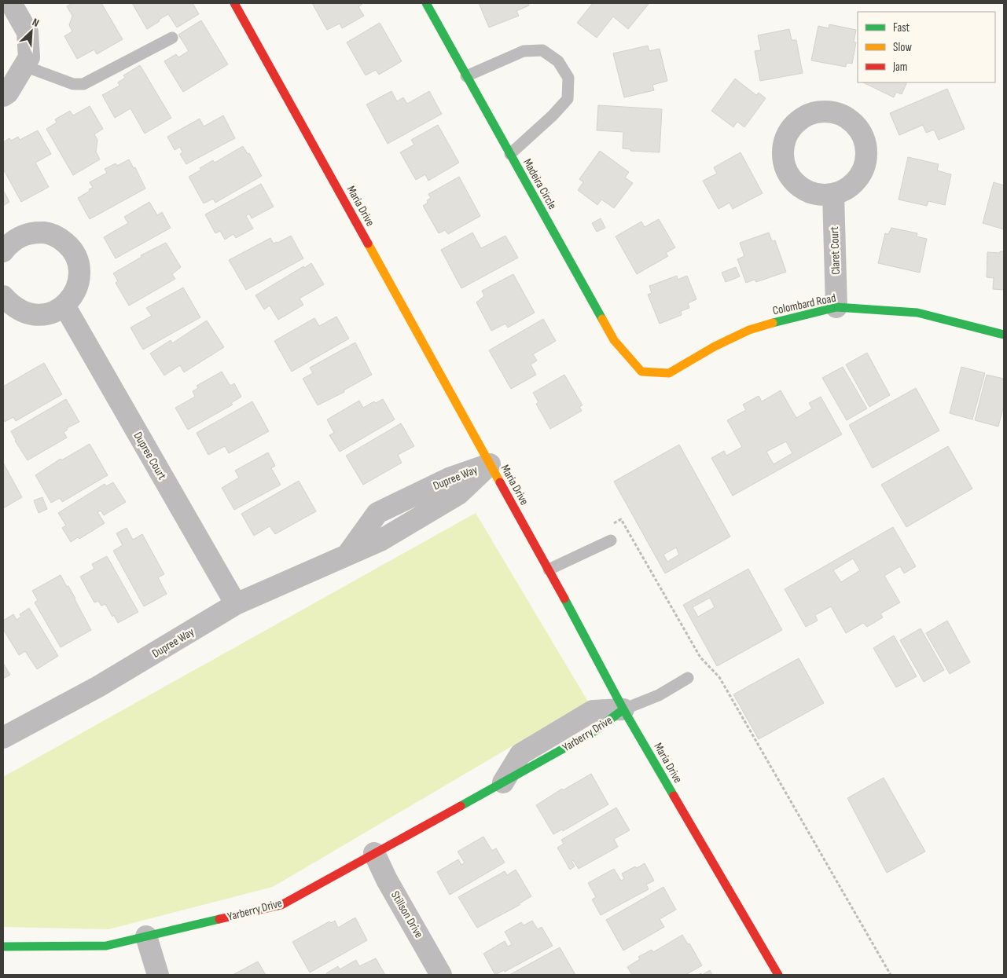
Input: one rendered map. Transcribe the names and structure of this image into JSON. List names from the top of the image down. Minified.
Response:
{"streets":{"street":["Madeira Circle","Maria Drive","Claret Court","Colombard Road","Dupree Court","Dupree Way","Yarberry Drive","Stillson Drive"]},"crossings":[["Madeira Circle","Colombard Road"],["Maria Drive","Dupree Way"],["Maria Drive","Yarberry Drive"],["Claret Court","Colombard Road"],["Dupree Court","Dupree Way"],["Yarberry Drive","Stillson Drive"]],"legend":["Fast","Slow","Jam"],"north":"top right"}
